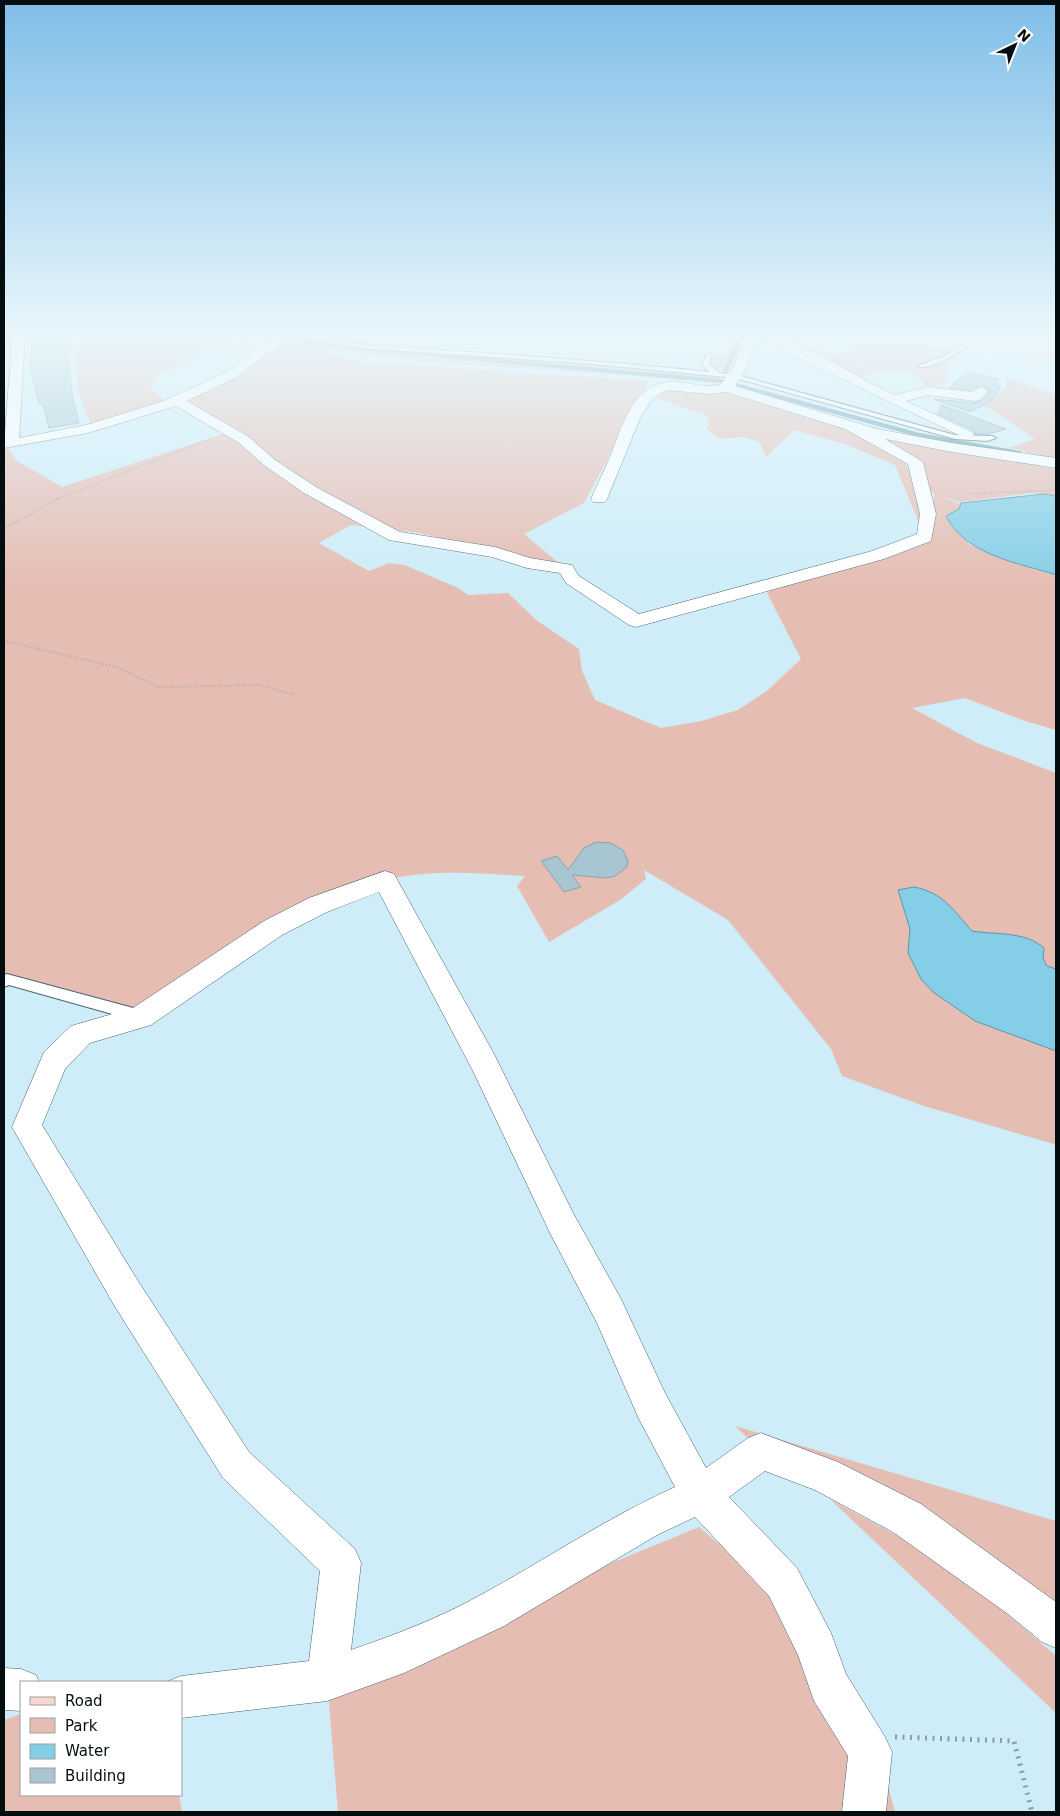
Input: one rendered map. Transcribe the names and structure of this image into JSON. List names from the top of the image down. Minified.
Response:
{"legend":["Road","Park","Water","Building"],"north":"top right"}
